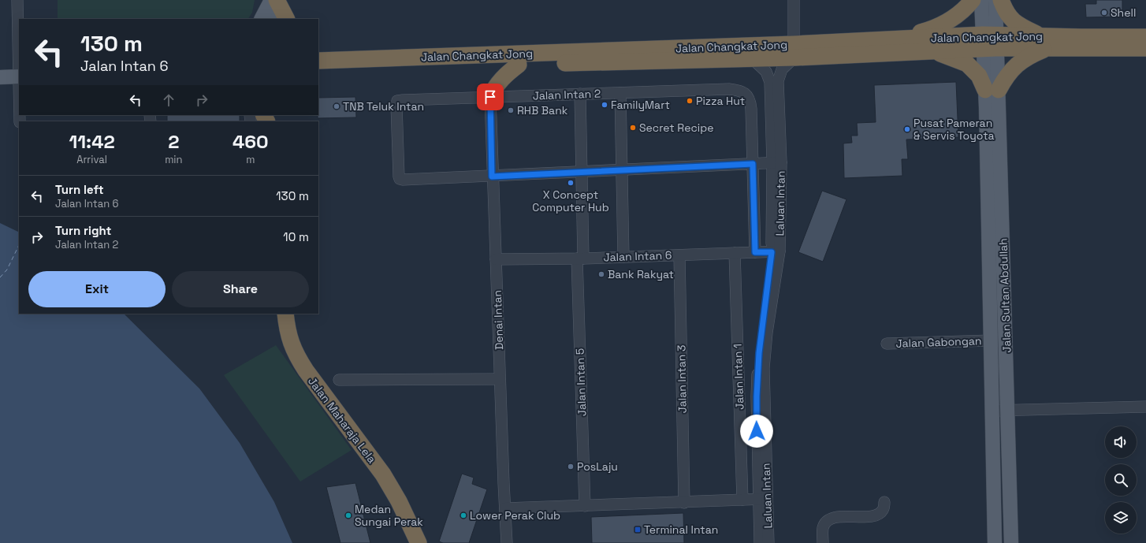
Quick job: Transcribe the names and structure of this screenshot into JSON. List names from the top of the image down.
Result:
{
  "streets": {
    "highway": ["Jalan Changkat Jong", "Jalan Maharaja Lela"],
    "main road": ["Jalan Sultan Abdullah"],
    "street": [
      "Jalan Intan 2",
      "Laluan Intan",
      "Jalan Intan 6",
      "Denai Intan",
      "Jalan Gabongan",
      "Jalan Intan 1",
      "Jalan Intan 3",
      "Jalan Intan 5"
    ]
  },
  "crossings": [
    ["Jalan Changkat Jong", "Laluan Intan"],
    ["Jalan Changkat Jong", "Jalan Sultan Abdullah"],
    ["Jalan Intan 2", "Jalan Intan 6"],
    ["Jalan Intan 2", "Denai Intan"],
    ["Jalan Intan 2", "Jalan Intan 5"],
    ["Laluan Intan", "Jalan Intan 6"],
    ["Jalan Intan 6", "Denai Intan"],
    ["Jalan Intan 6", "Jalan Intan 1"],
    ["Jalan Intan 6", "Jalan Intan 3"],
    ["Jalan Intan 6", "Jalan Intan 5"],
    ["Jalan Sultan Abdullah", "Jalan Gabongan"]
  ],
  "places": {
    "other": [
      "Shell",
      "Pizza Hut",
      "FamilyMart",
      "TNB Teluk Intan",
      "RHB Bank",
      "Secret Recipe",
      "Pusat Pameran & Servis Toyota",
      "X Concept Computer Hub",
      "Bank Rakyat",
      "PosLaju",
      "Medan Sungai Perak",
      "Lower Perak Club"
    ],
    "transit": ["Terminal Intan"]
  },
  "page": {
    "turn": ["130 m", "Jalan Intan 6"],
    "eta": [
      "11:42",
      "Arrival",
      "2",
      "min",
      "460",
      "m"
    ],
    "list": [
      {
        "name": "Turn left",
        "note": "Jalan Intan 6",
        "value": "130 m"
      },
      {
        "name": "Turn right",
        "note": "Jalan Intan 2",
        "value": "10 m"
      }
    ],
    "buttons": ["Exit", "Share"]
  }
}
